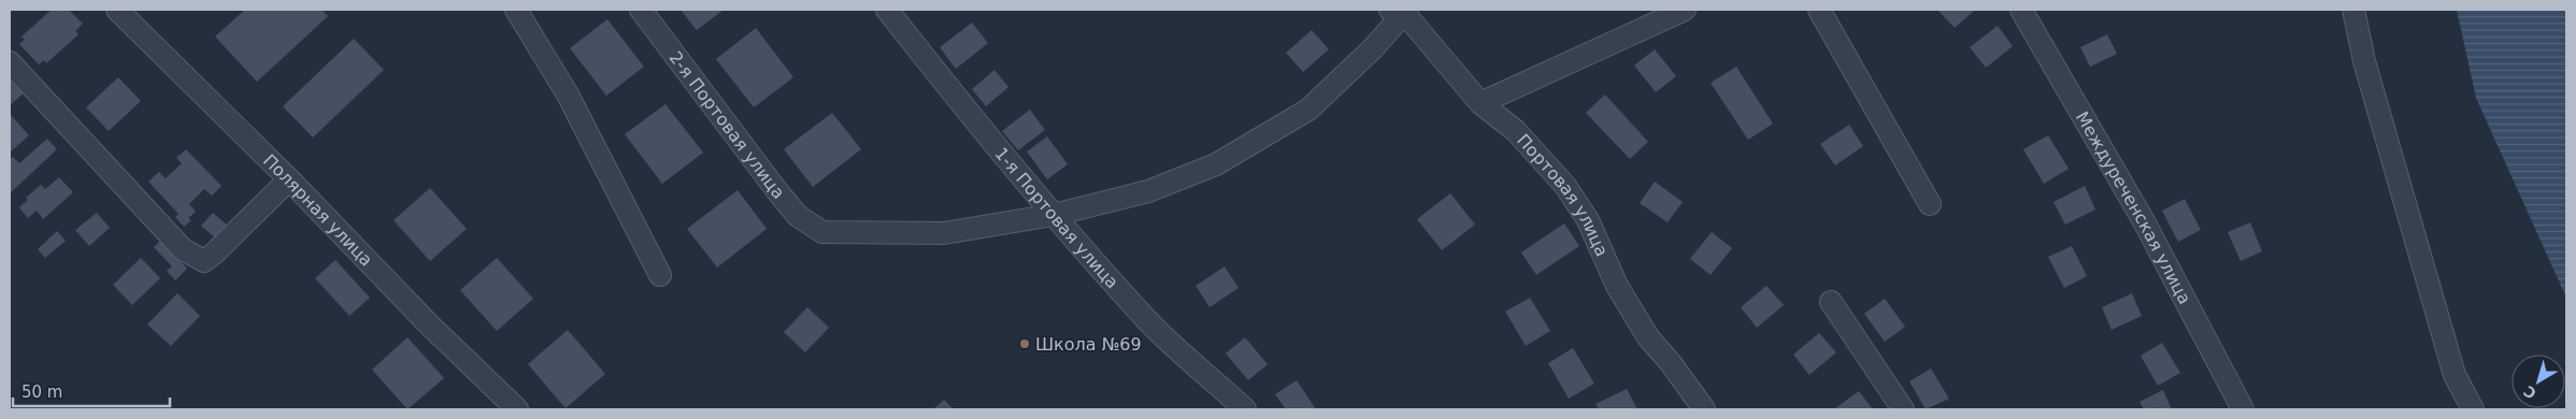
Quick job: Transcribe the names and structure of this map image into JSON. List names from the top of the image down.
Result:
{
  "streets": {
    "street": [
      "2-я Портовая улица",
      "Портовая улица",
      "Междуреченская улица",
      "Полярная улица",
      "1-я Портовая улица"
    ]
  },
  "crossings": [
    ["2-я Портовая улица", "1-я Портовая улица"]
  ],
  "places": ["Школа №69"],
  "scale_bar": "50 m",
  "north": "bottom left"
}
